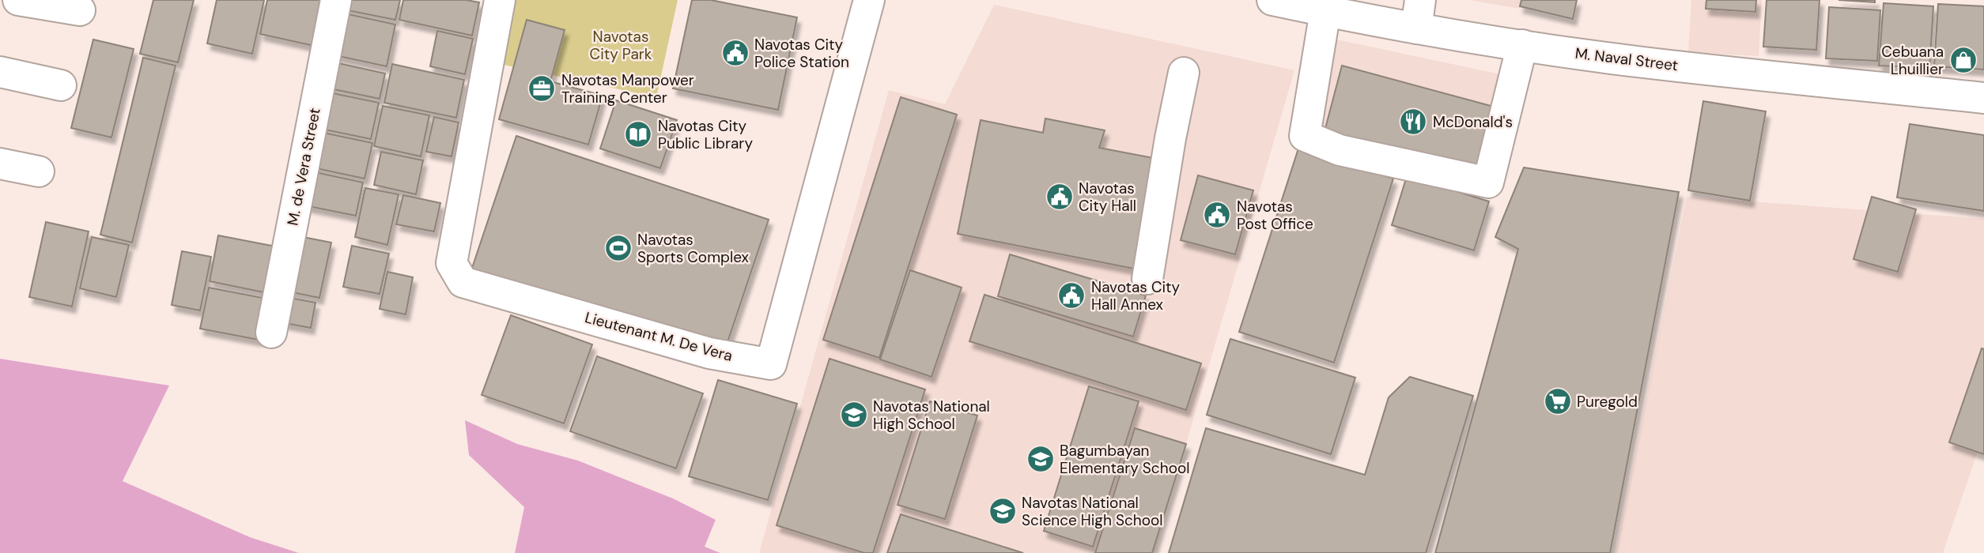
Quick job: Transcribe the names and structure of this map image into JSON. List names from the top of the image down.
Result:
{
  "streets": {
    "main road": ["M. Naval Street", "M. de Vera Street", "Lieutenant M. De Vera"]
  },
  "parks": ["Navotas City Park"],
  "places": {
    "public building": [
      "Navotas City Police Station",
      "Navotas City Hall",
      "Navotas Post Office",
      "Navotas City Hall Annex"
    ],
    "shop": ["Cebuana Lhuillier"],
    "office": ["Navotas Manpower Training Center"],
    "restaurant": ["McDonald's"],
    "library": ["Navotas City Public Library"],
    "sports": ["Navotas Sports Complex"],
    "supermarket": ["Puregold"],
    "school or university": ["Navotas National High School", "Bagumbayan Elementary School", "Navotas National Science High School"]
  }
}
